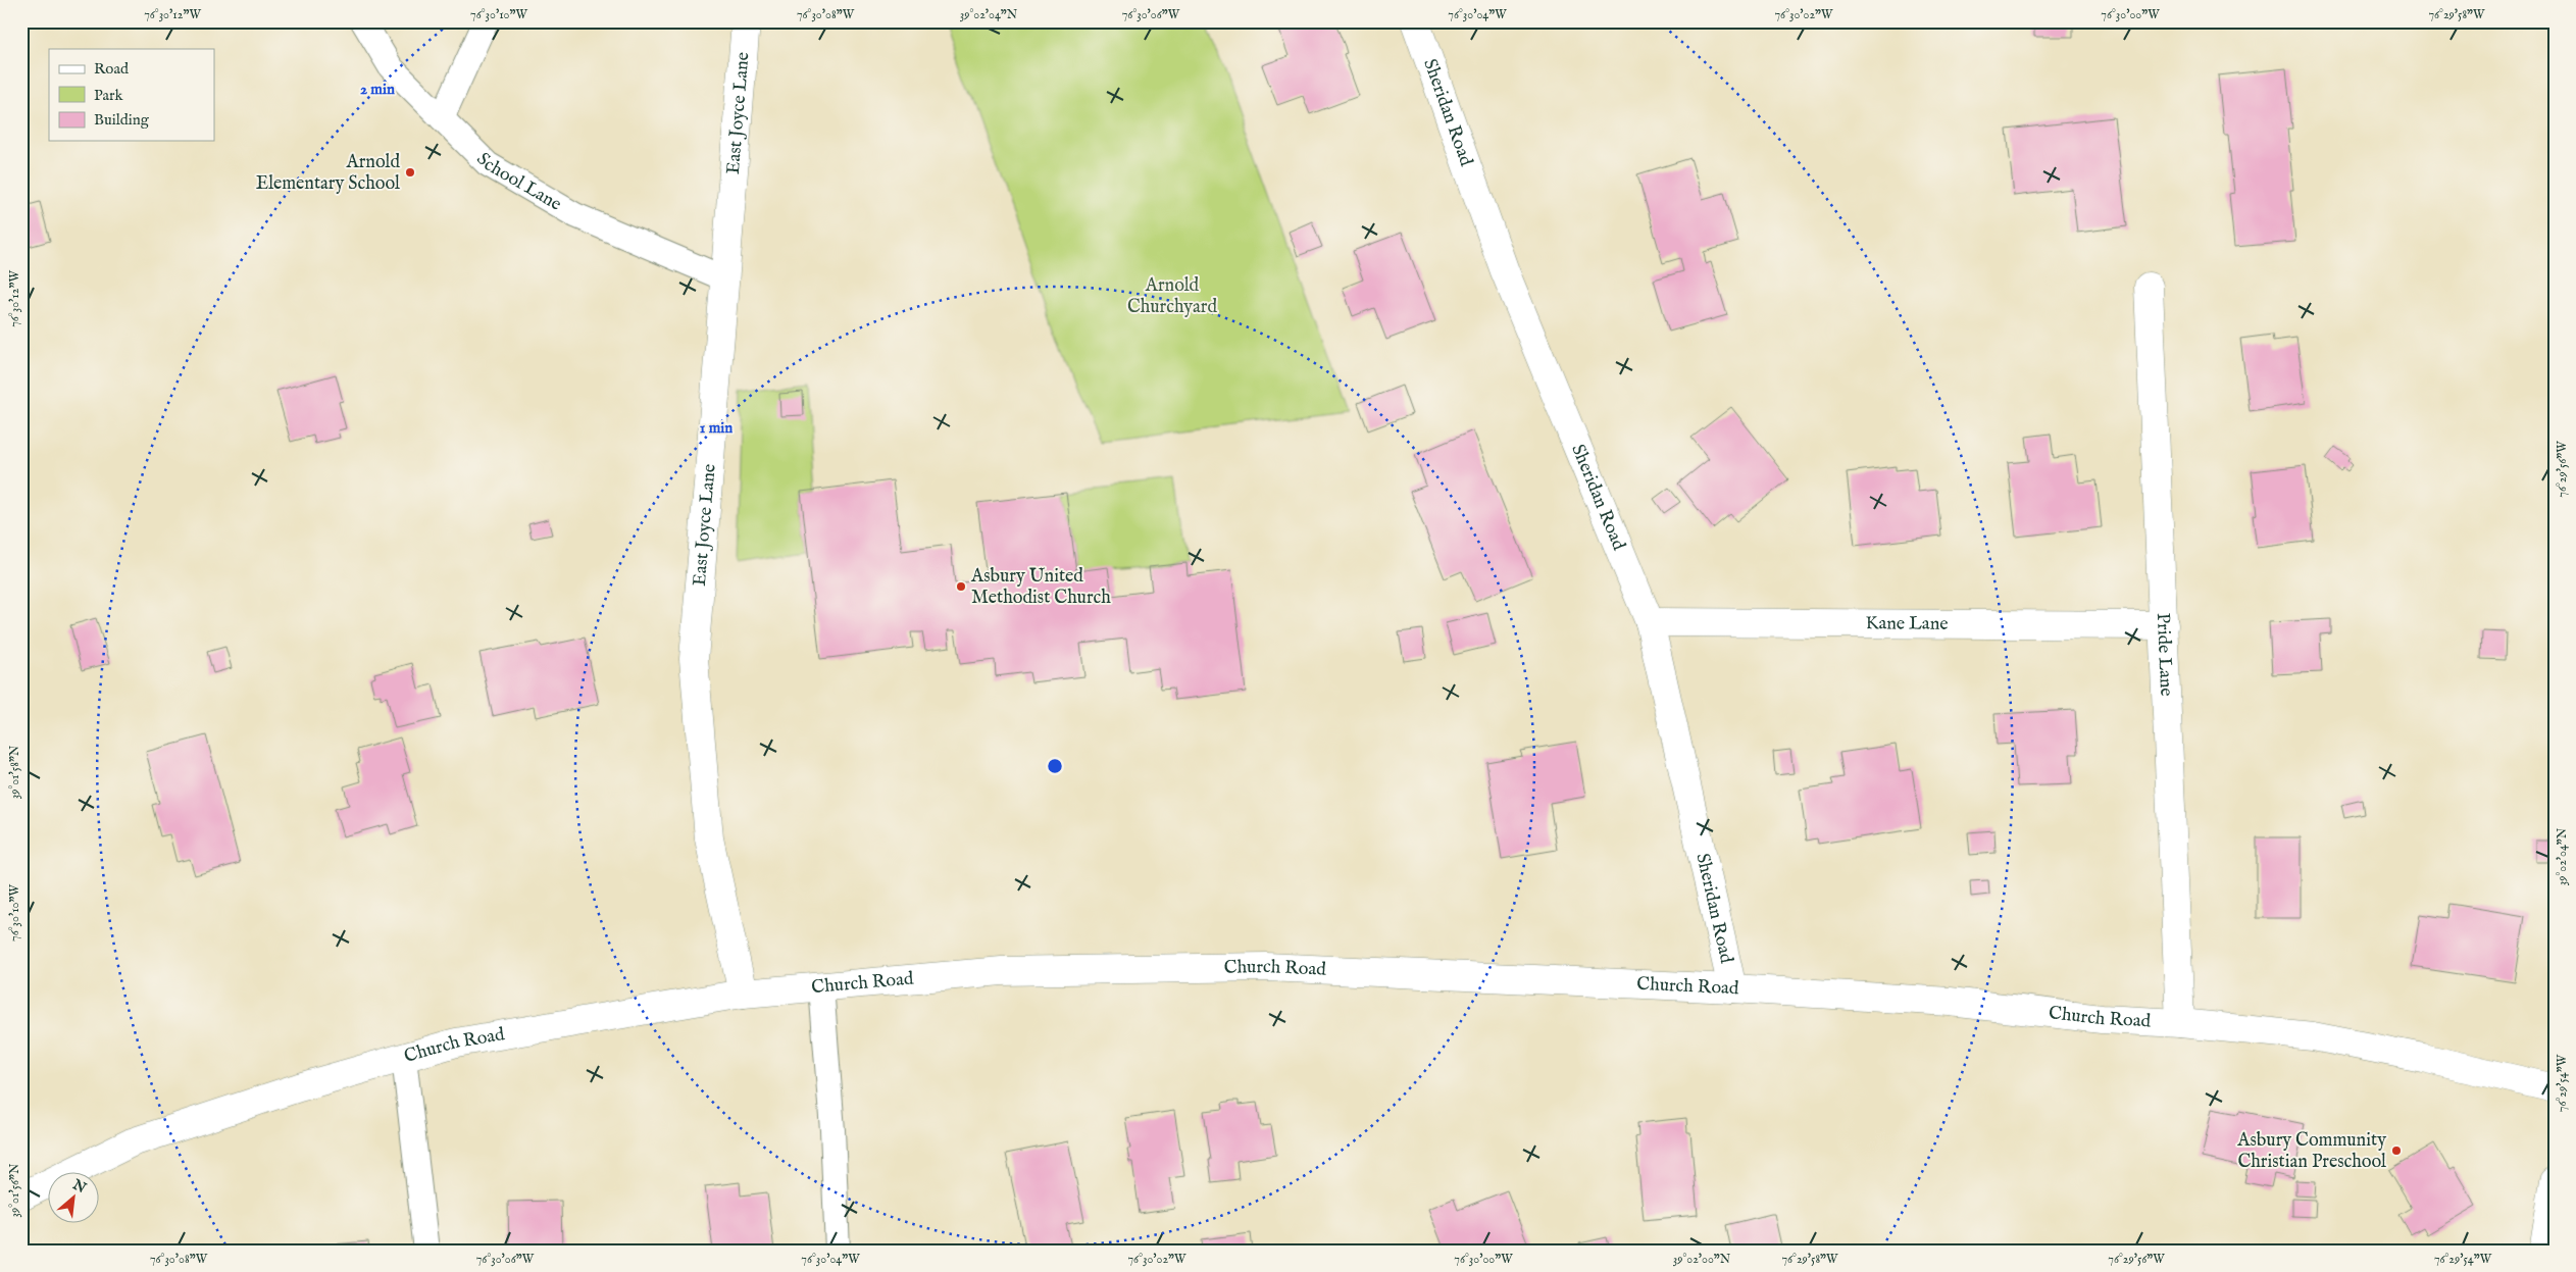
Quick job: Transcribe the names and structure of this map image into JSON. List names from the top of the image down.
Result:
{
  "streets": {
    "street": [
      "East Joyce Lane",
      "Sheridan Road",
      "Kane Lane",
      "Pride Lane",
      "Church Road"
    ],
    "lane": ["School Lane"]
  },
  "crossings": [
    ["East Joyce Lane", "School Lane"],
    ["East Joyce Lane", "Church Road"],
    ["Sheridan Road", "Kane Lane"],
    ["Sheridan Road", "Church Road"],
    ["Kane Lane", "Pride Lane"],
    ["Pride Lane", "Church Road"]
  ],
  "parks": ["Arnold Churchyard"],
  "places": ["Arnold Elementary School", "Asbury United Methodist Church", "Asbury Community Christian Preschool"],
  "legend": ["Road", "Park", "Building"],
  "north": "top right",
  "coordinates": [
    "76°30'12\"W",
    "76°30'10\"W",
    "76°30'08\"W",
    "39°02'04\"N",
    "76°30'06\"W",
    "76°30'04\"W",
    "76°30'02\"W",
    "76°30'00\"W",
    "76°29'58\"W",
    "76°29'56\"W",
    "39°01'58\"N",
    "76°29'54\"W",
    "39°01'56\"N",
    "39°02'00\"N"
  ],
  "rings": ["2 min", "1 min"]
}
